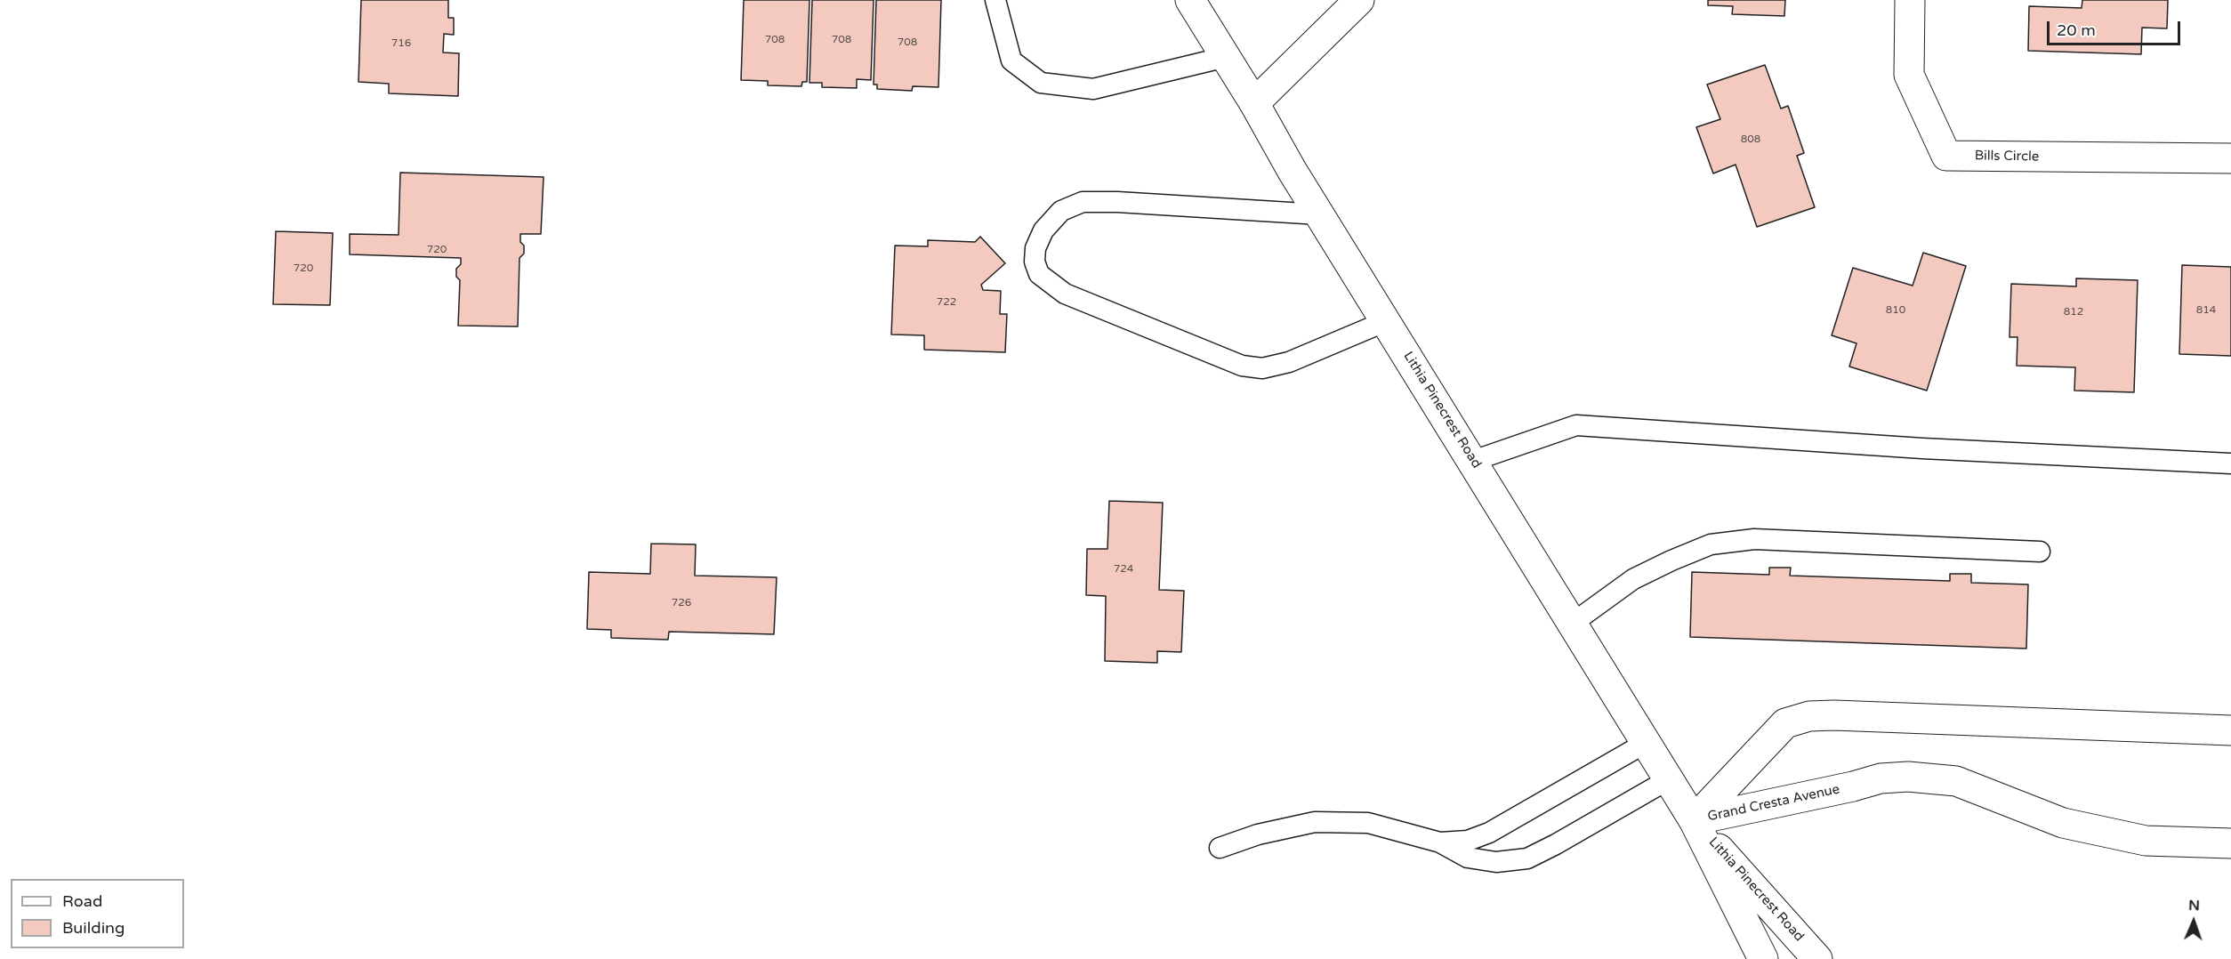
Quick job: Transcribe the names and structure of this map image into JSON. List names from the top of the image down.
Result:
{
  "streets": {
    "street": ["Bills Circle", "Lithia Pinecrest Road", "Grand Cresta Avenue"]
  },
  "crossings": [
    ["Lithia Pinecrest Road", "Grand Cresta Avenue"]
  ],
  "house_numbers": [
    "708",
    "708",
    "708",
    "716",
    "808",
    "720",
    "720",
    "722",
    "810",
    "814",
    "812",
    "724",
    "726"
  ],
  "legend": ["Road", "Building"],
  "scale_bar": "20 m",
  "north": "top"
}
